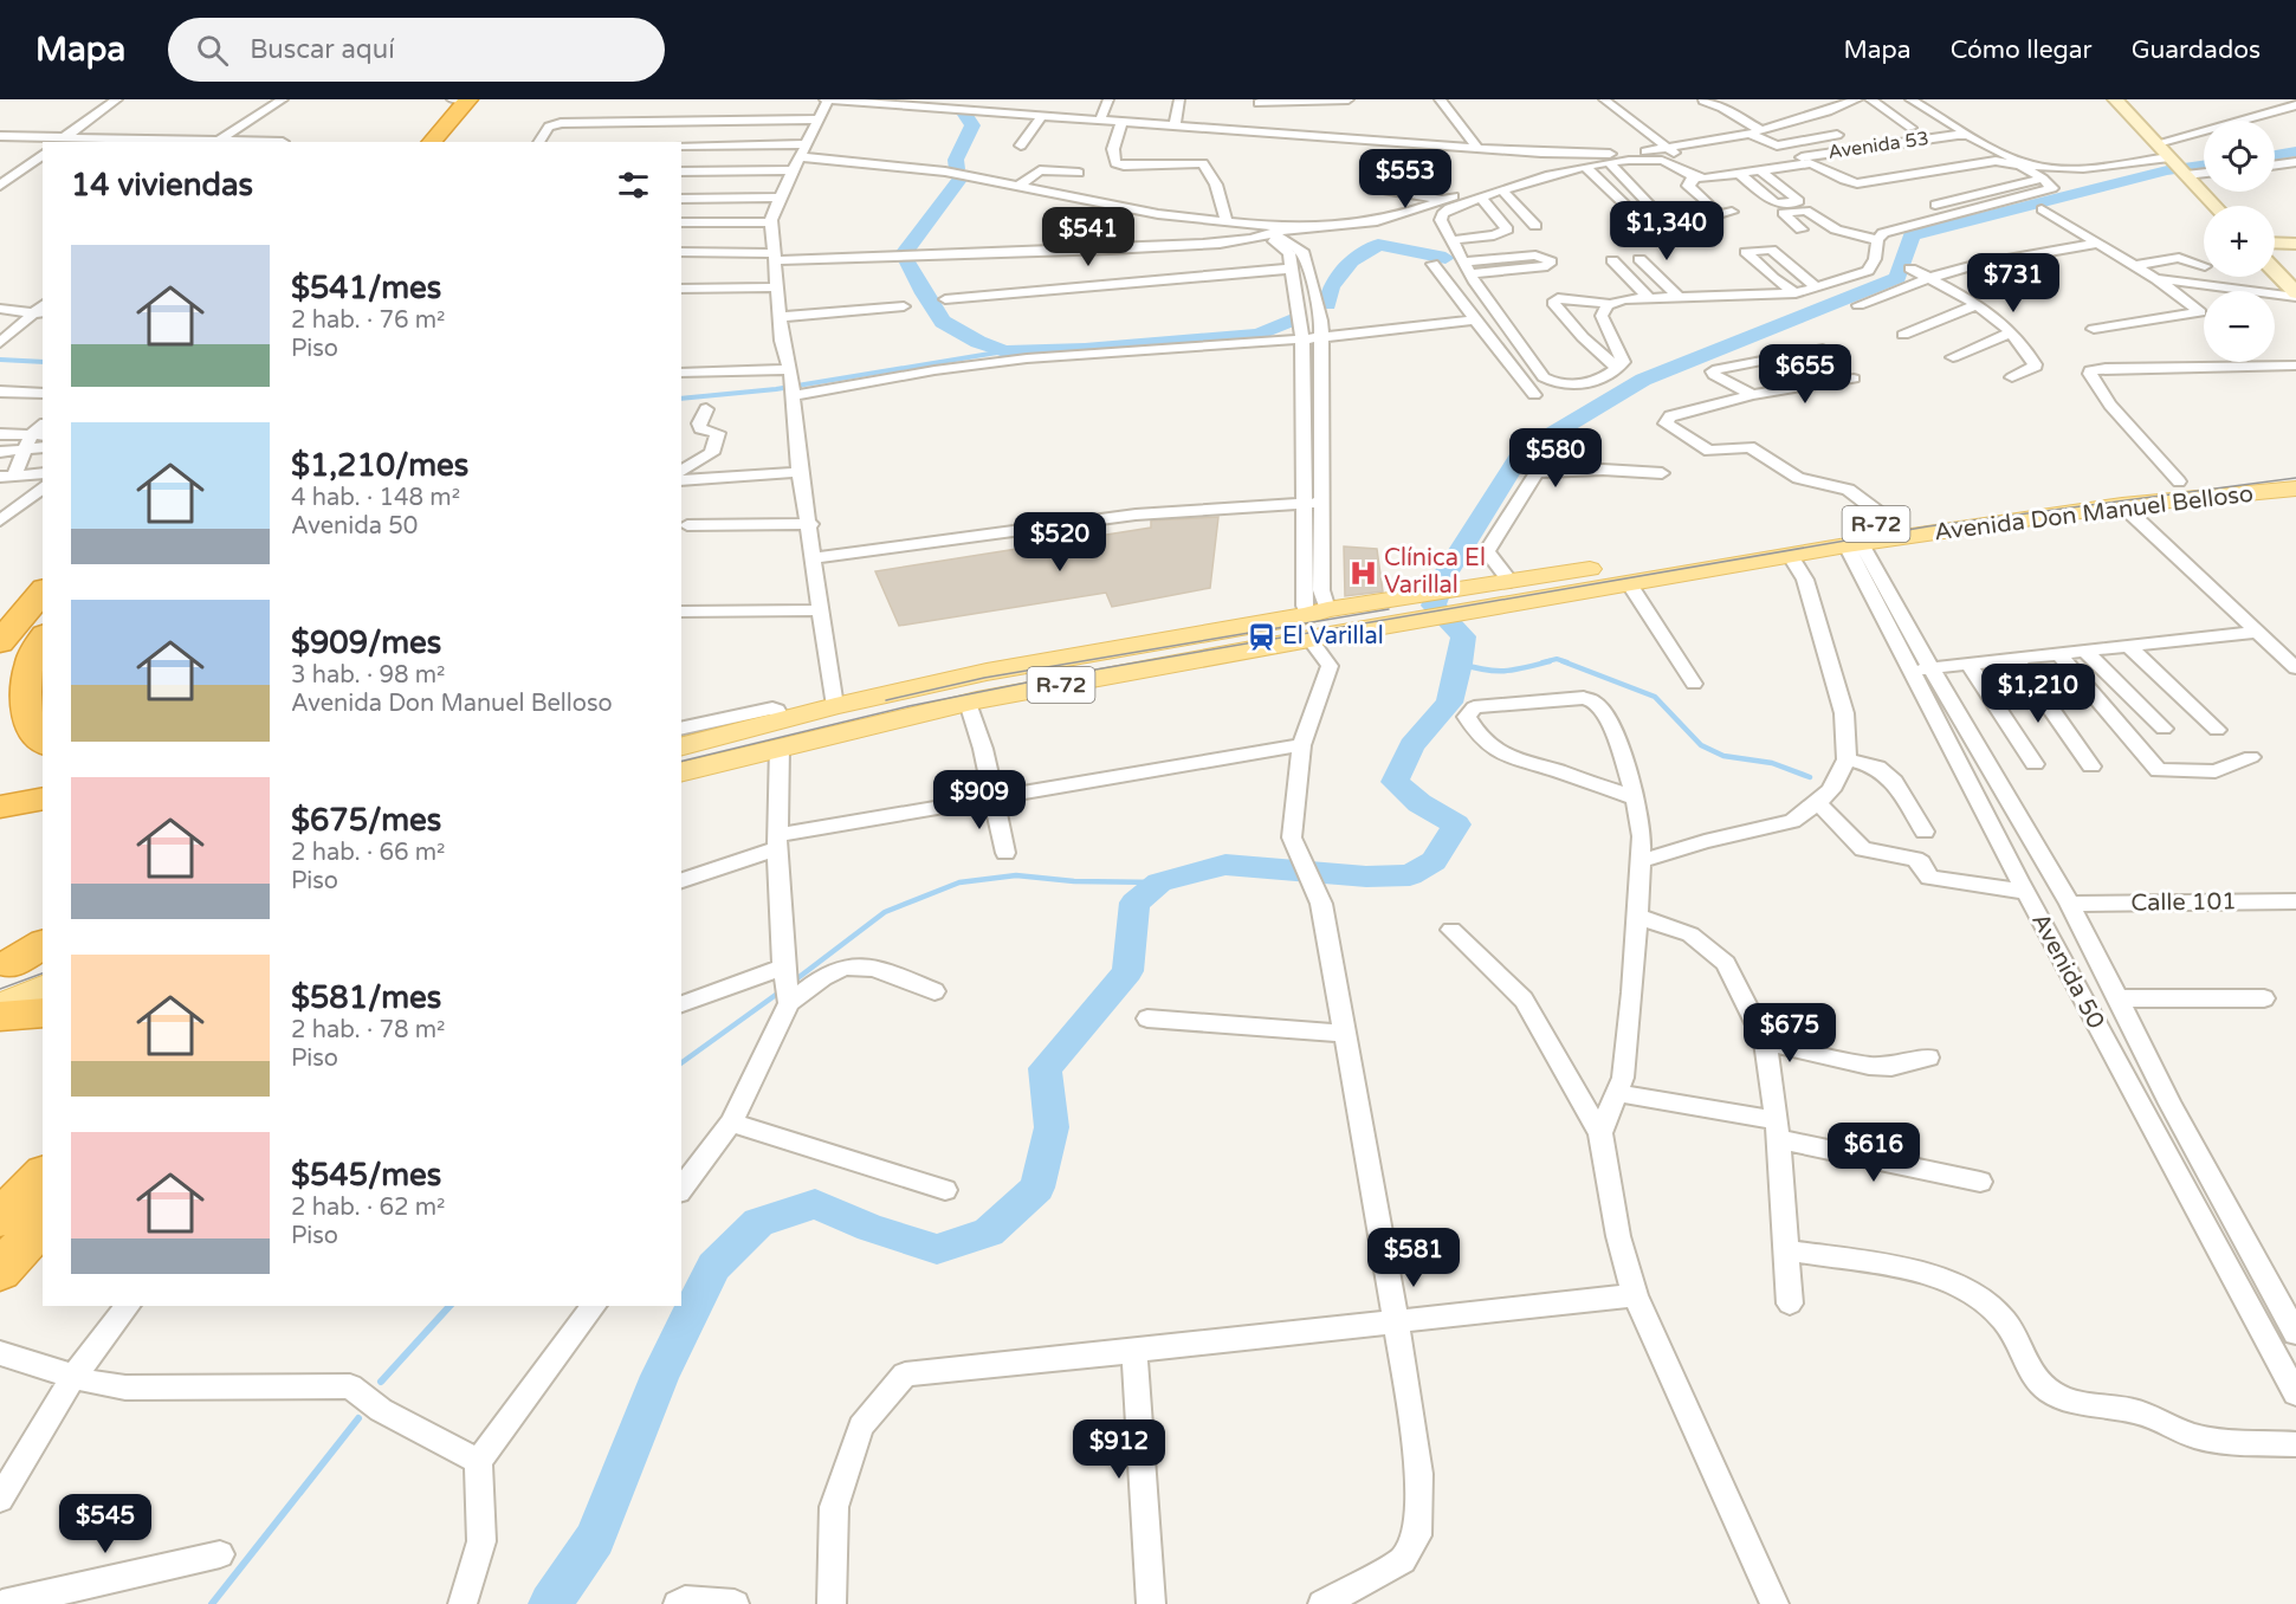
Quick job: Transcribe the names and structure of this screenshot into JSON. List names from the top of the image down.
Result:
{
  "streets": {
    "main road": ["Avenida Don Manuel Belloso", "R-72"],
    "street": ["Avenida 53", "Calle 101", "Avenida 50"]
  },
  "crossings": [
    ["Avenida Don Manuel Belloso", "Avenida 50"],
    ["Calle 101", "Avenida 50"]
  ],
  "places": {
    "hospital": ["Clínica El Varillal"],
    "station": ["El Varillal"]
  },
  "page": {
    "header": "Mapa",
    "search": "Buscar aquí",
    "nav": ["Mapa", "Cómo llegar", "Guardados"],
    "map_buttons": ["+", "−"],
    "heading": "14 viviendas",
    "price": [
      "$553",
      "$1,340",
      "$541",
      "$731",
      "$655",
      "$580",
      "$520",
      "$1,210",
      "$909",
      "$675",
      "$616",
      "$581",
      "$912",
      "$545"
    ],
    "list": [
      {
        "name": "$541/mes",
        "note": "2 hab. · 76 m² · Piso"
      },
      {
        "name": "$1,210/mes",
        "note": "4 hab. · 148 m² · Avenida 50"
      },
      {
        "name": "$909/mes",
        "note": "3 hab. · 98 m² · Avenida Don Manuel Belloso"
      },
      {
        "name": "$675/mes",
        "note": "2 hab. · 66 m² · Piso"
      },
      {
        "name": "$581/mes",
        "note": "2 hab. · 78 m² · Piso"
      },
      {
        "name": "$545/mes",
        "note": "2 hab. · 62 m² · Piso"
      }
    ]
  }
}
